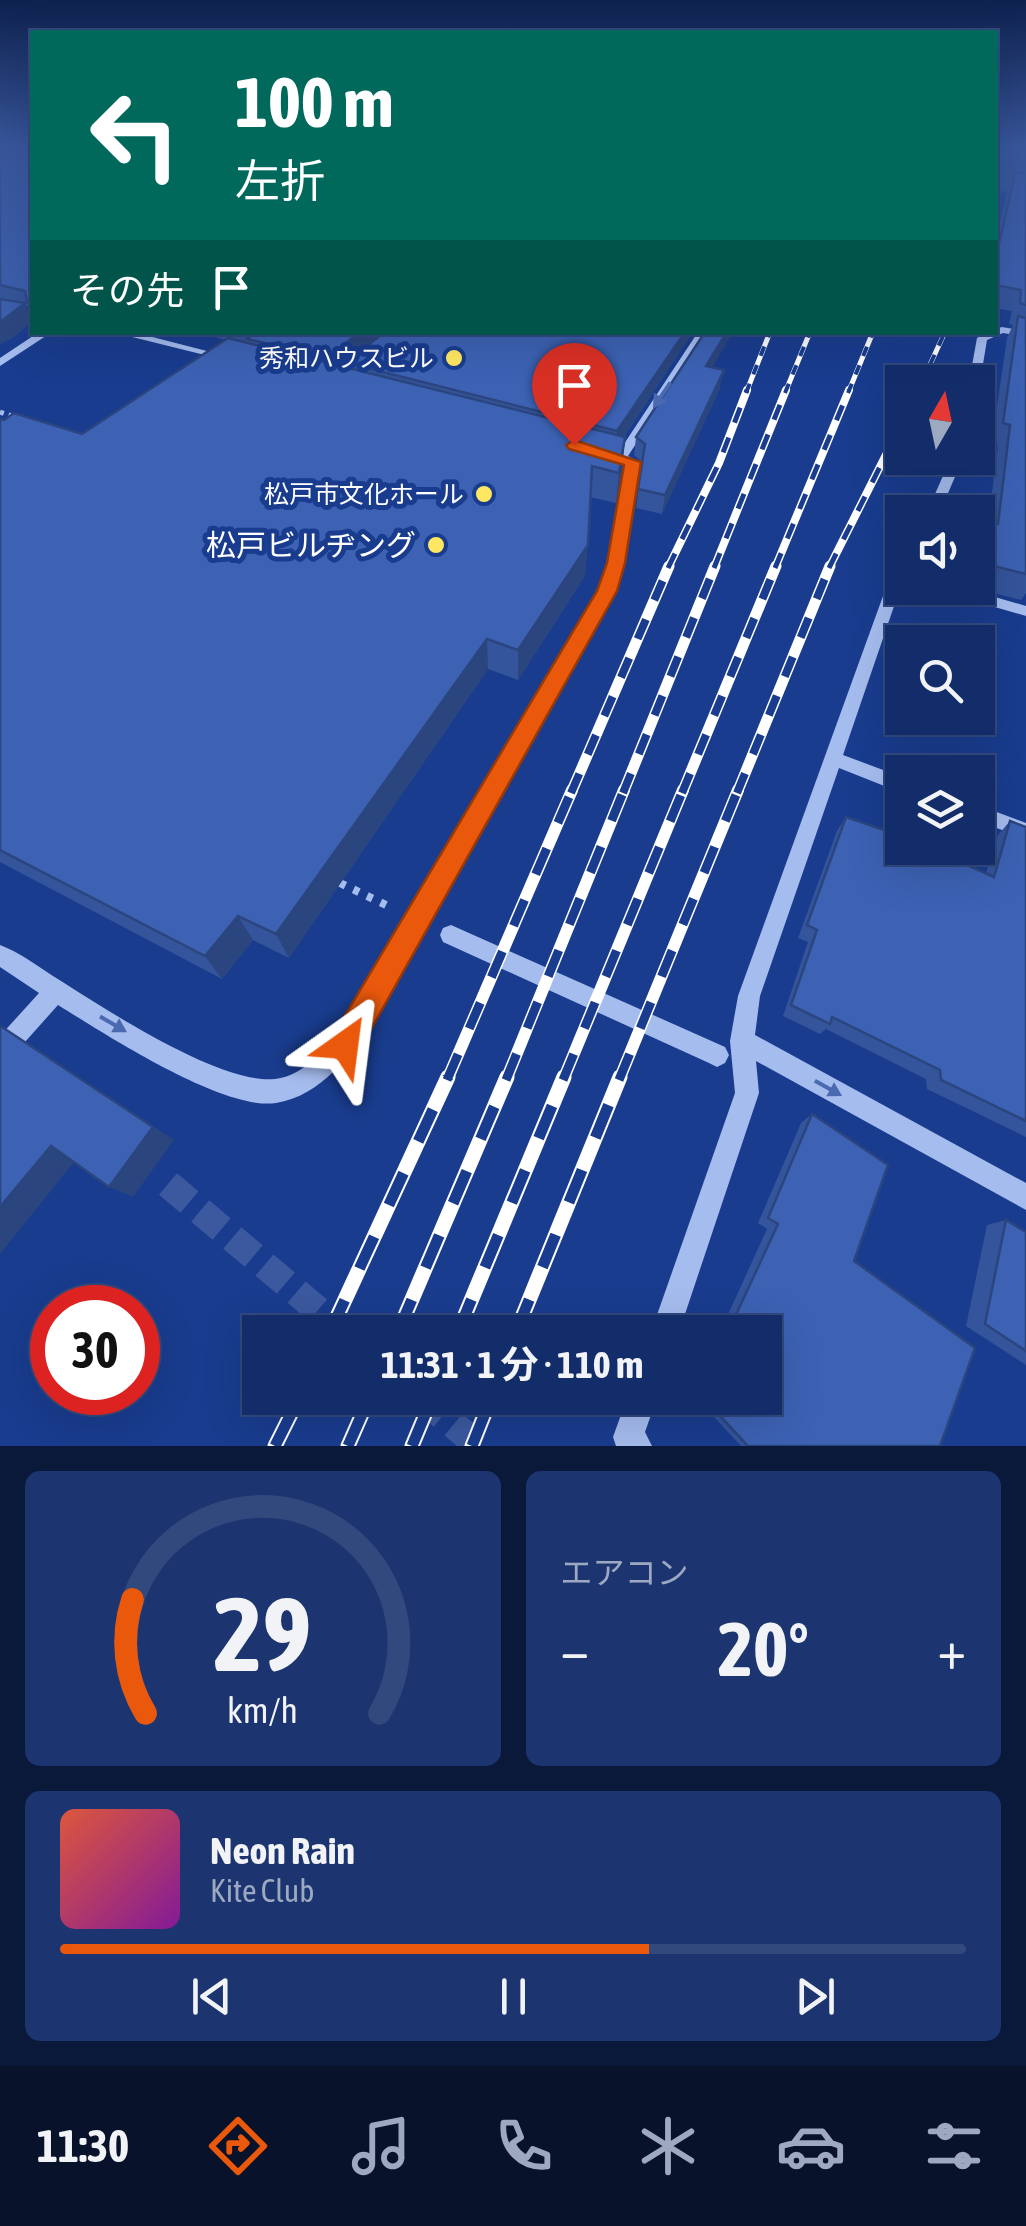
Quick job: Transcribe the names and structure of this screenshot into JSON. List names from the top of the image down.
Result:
{
  "places": ["秀和ハウスビル", "松戸市文化ホール", "松戸ビルヂング"],
  "north": "top",
  "page": {
    "turn": ["100 m", "左折"],
    "then": "その先",
    "limit": "30",
    "trip": "11:31 · 1 分 · 110 m",
    "tile": "エアコン",
    "heat": ["−", "20°", "+"],
    "song": ["Neon Rain", "Kite Club"],
    "tabs": "11:30",
    "gauge": ["29", "km/h"]
  }
}
